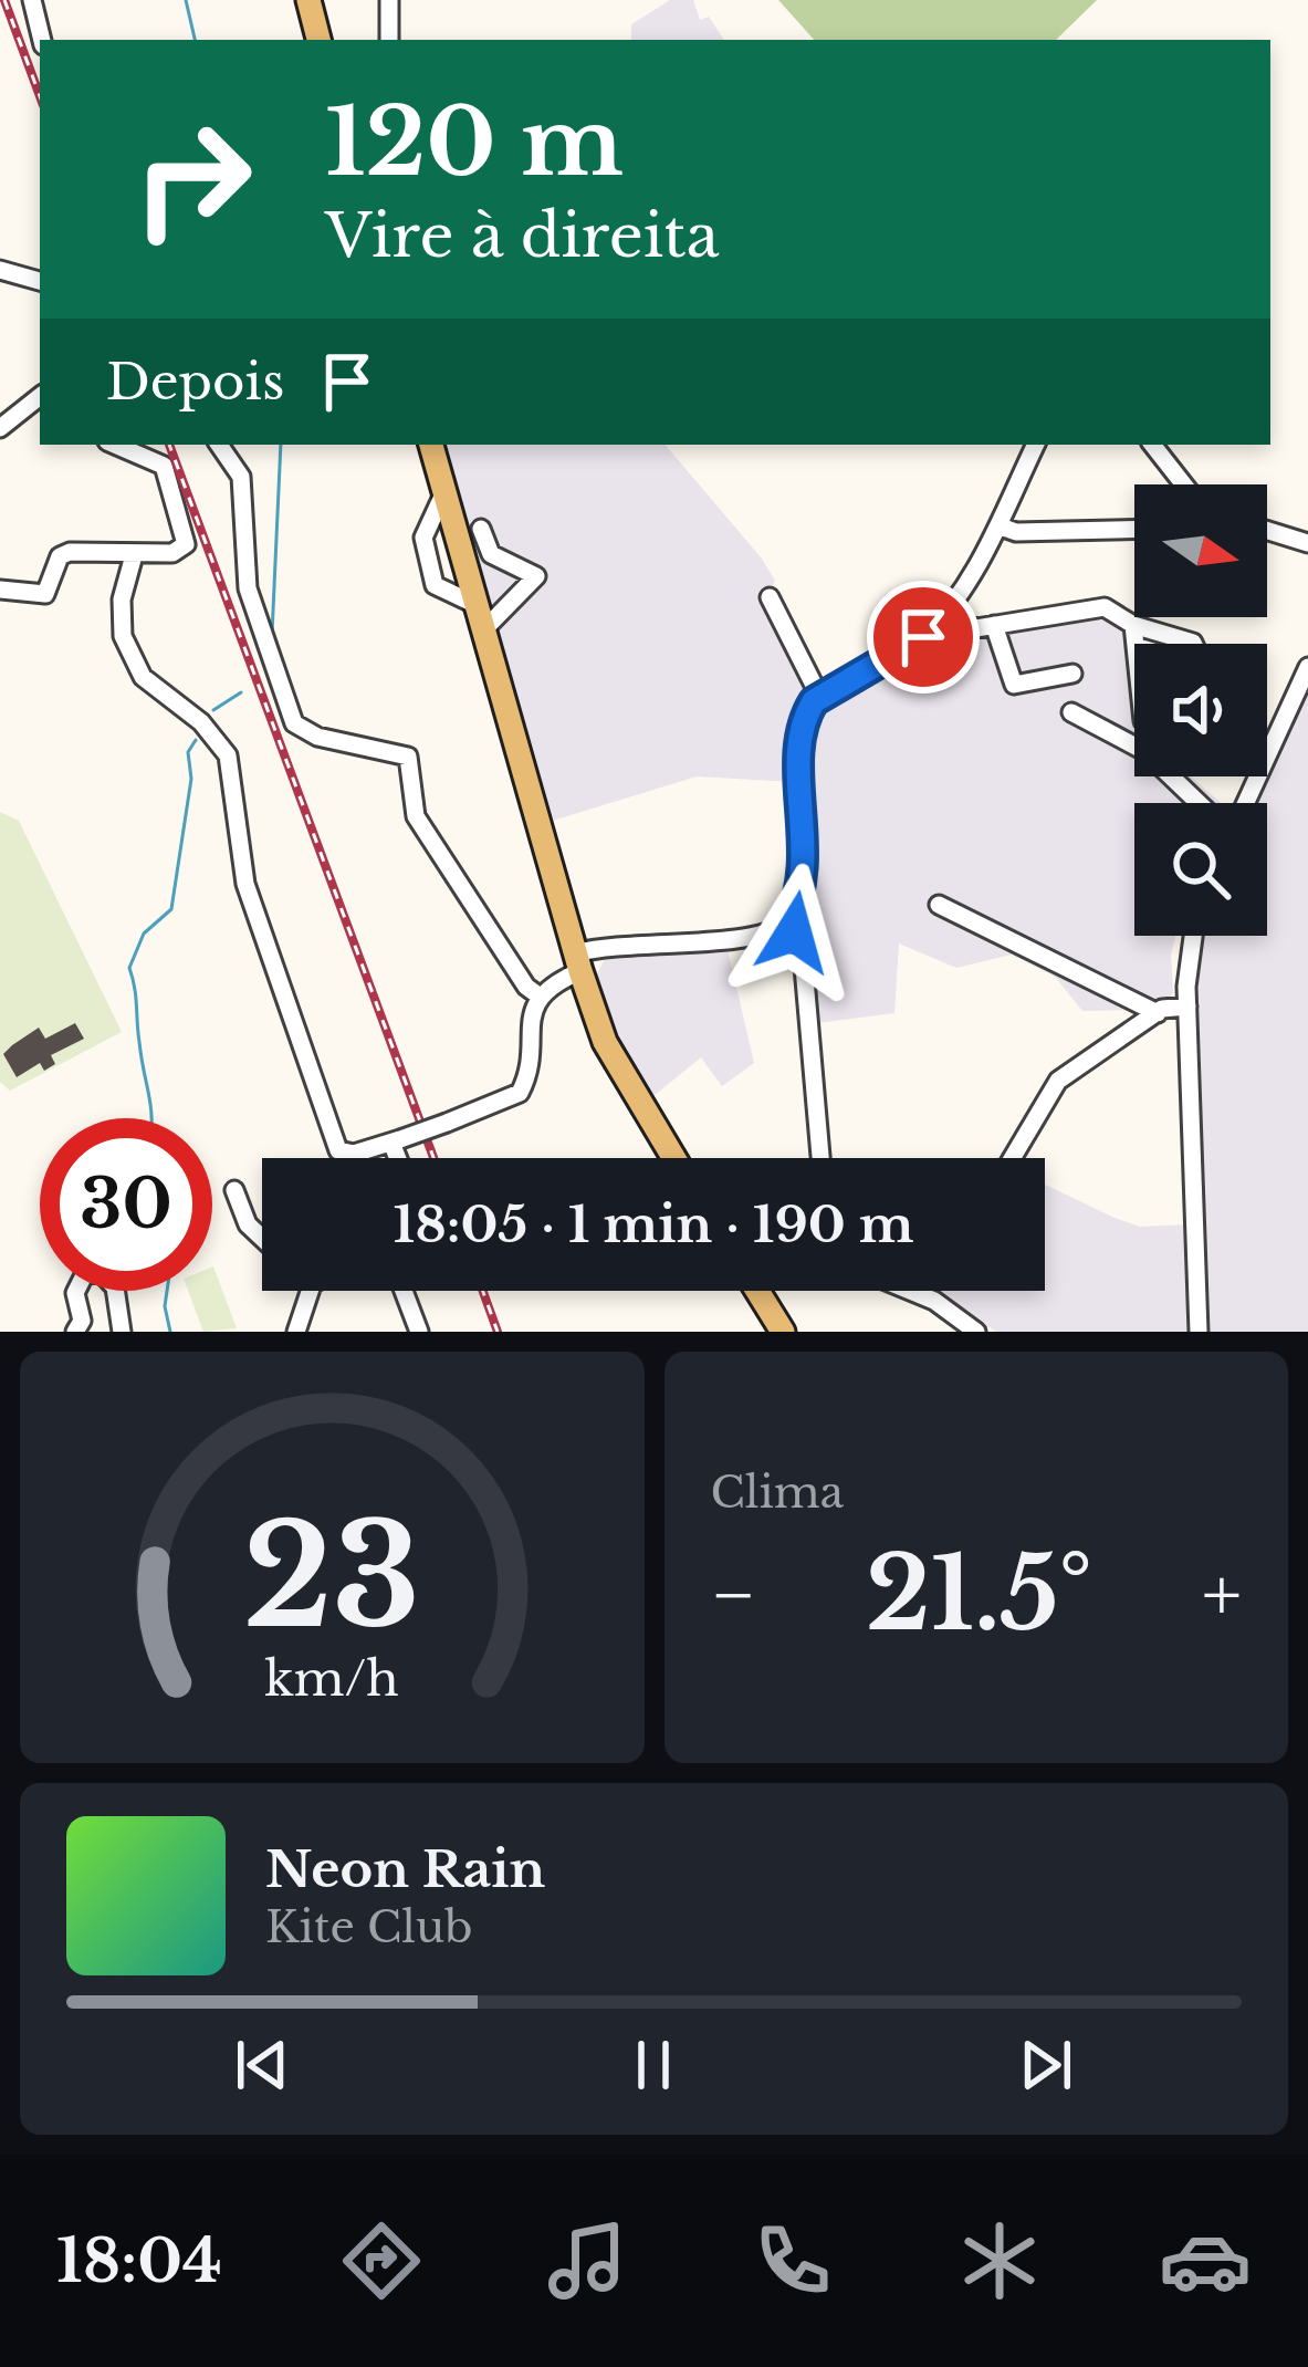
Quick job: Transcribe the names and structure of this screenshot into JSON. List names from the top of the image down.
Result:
{
  "north": "right",
  "page": {
    "turn": ["120 m", "Vire à direita"],
    "then": "Depois",
    "limit": "30",
    "trip": "18:05 · 1 min · 190 m",
    "tile": "Clima",
    "heat": ["−", "21.5°", "+"],
    "song": ["Neon Rain", "Kite Club"],
    "tabs": "18:04",
    "gauge": ["23", "km/h"]
  }
}
